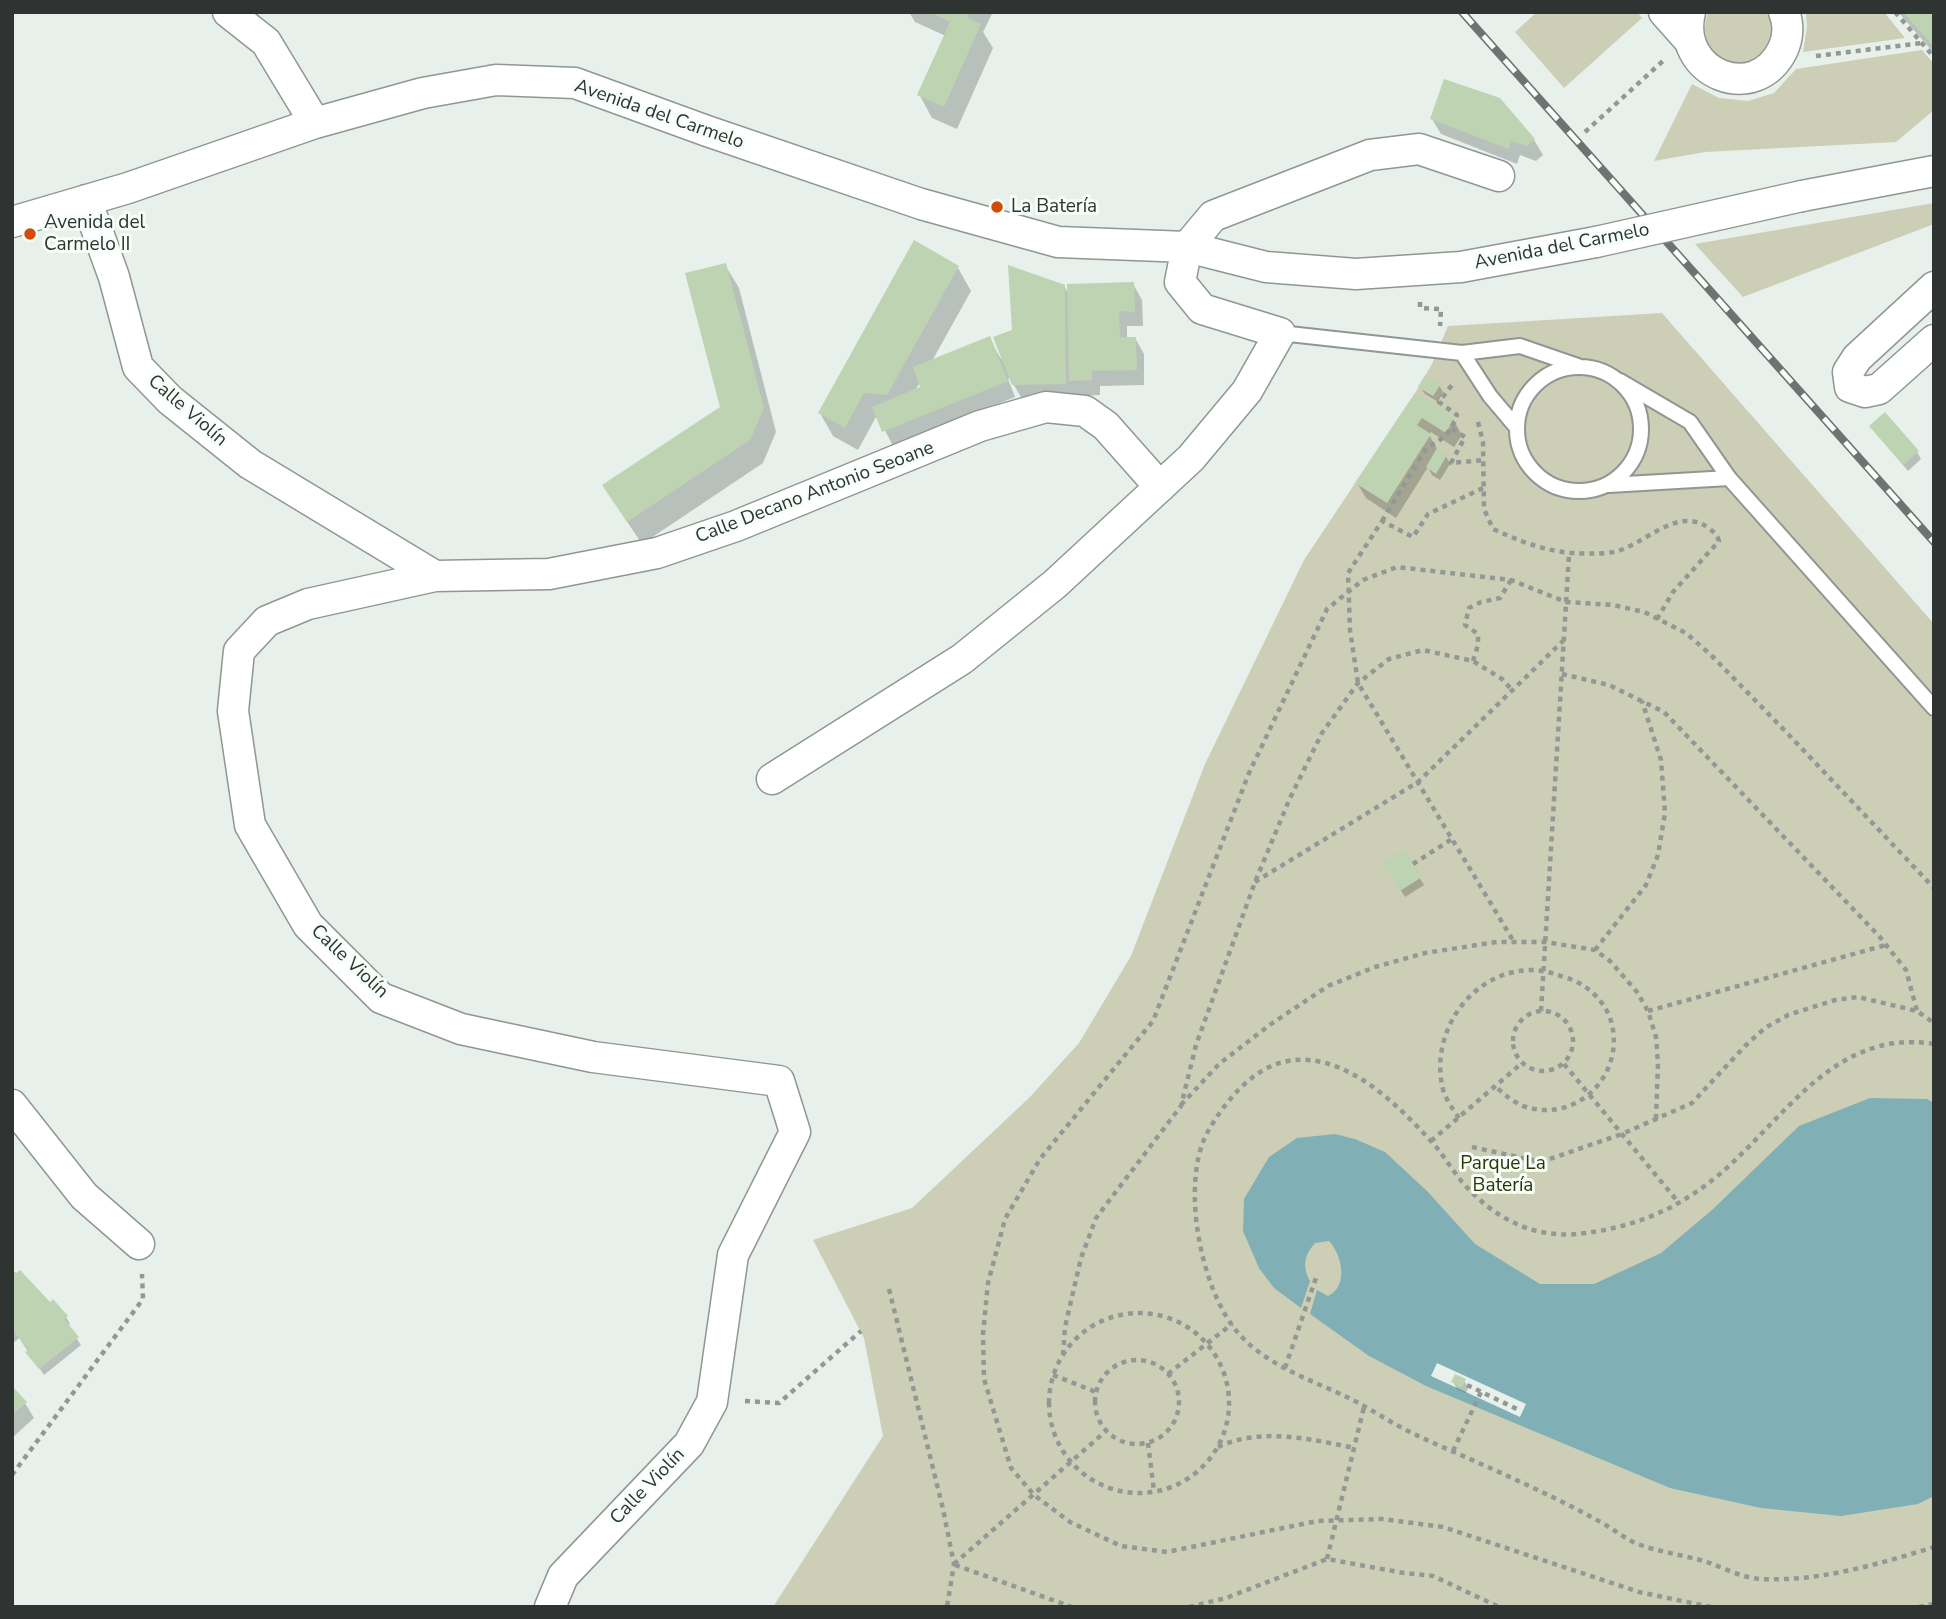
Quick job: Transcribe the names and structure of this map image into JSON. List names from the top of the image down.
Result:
{
  "streets": {
    "street": ["Avenida del Carmelo", "Calle Violín", "Calle Decano Antonio Seoane"]
  },
  "crossings": [
    ["Avenida del Carmelo", "Calle Violín"],
    ["Calle Violín", "Calle Decano Antonio Seoane"]
  ],
  "parks": ["Parque La Batería"],
  "places": ["La Batería", "Avenida del Carmelo II"]
}
